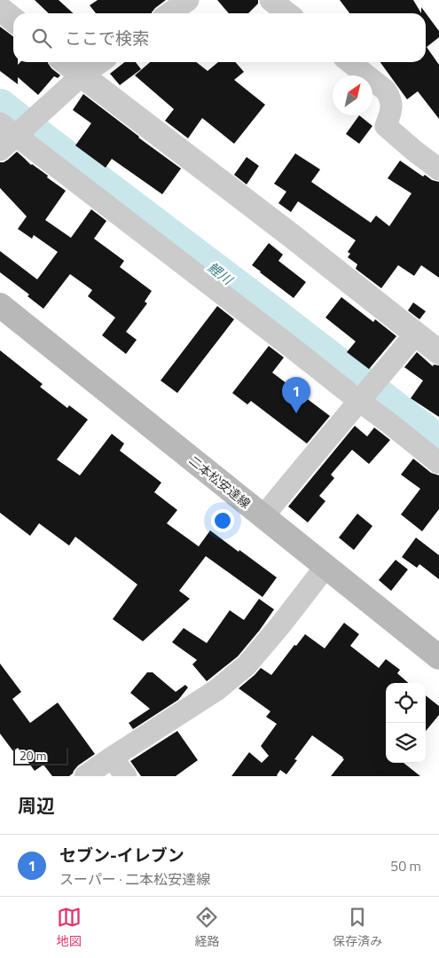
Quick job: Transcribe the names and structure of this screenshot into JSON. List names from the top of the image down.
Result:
{
  "streets": {
    "main road": ["二本松安達線"]
  },
  "water": ["鯉川"],
  "scale_bar": "20 m",
  "north": "top right",
  "page": {
    "search": "ここで検索",
    "pins": "1",
    "scale": "20 m",
    "heading": "周辺",
    "list": [
      {
        "mark": "1",
        "name": "セブン-イレブン",
        "note": "スーパー · 二本松安達線",
        "value": "50 m"
      }
    ],
    "nav": ["地図", "経路", "保存済み"]
  }
}
